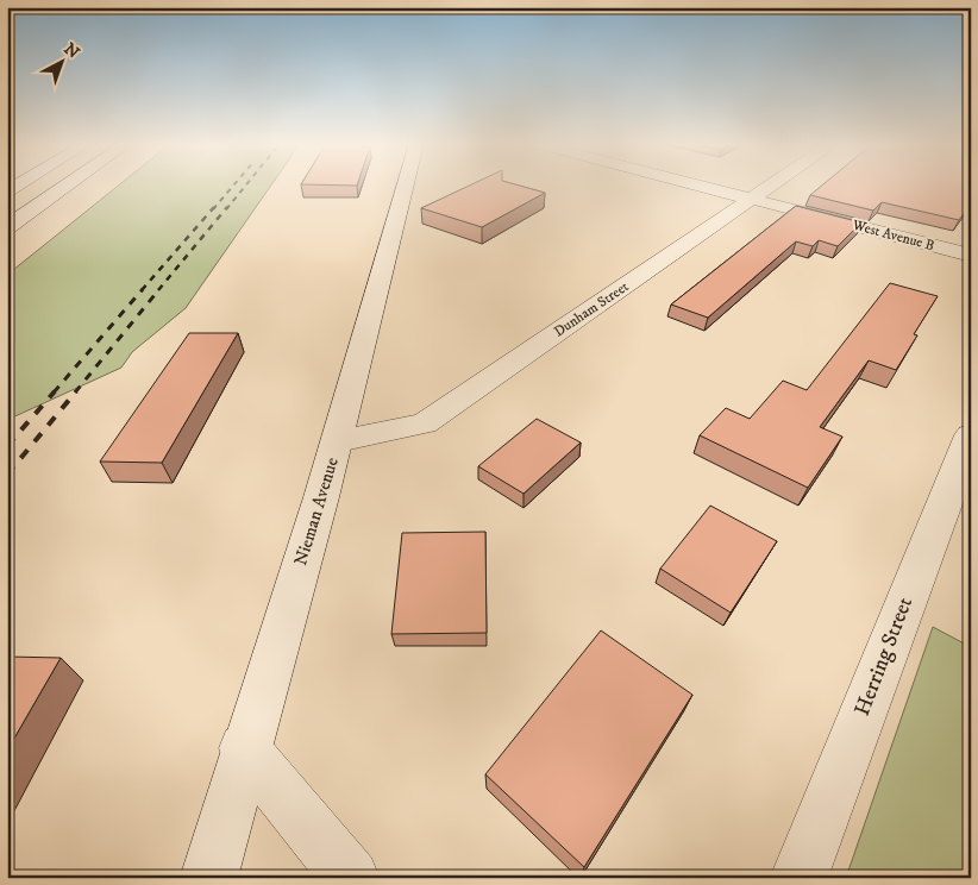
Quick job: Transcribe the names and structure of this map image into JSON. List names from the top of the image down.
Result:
{
  "streets": {
    "street": [
      "West Avenue B",
      "Dunham Street",
      "Nieman Avenue",
      "Herring Street"
    ]
  },
  "crossings": [
    ["West Avenue B", "Dunham Street"],
    ["Dunham Street", "Nieman Avenue"]
  ],
  "north": "top right"
}
